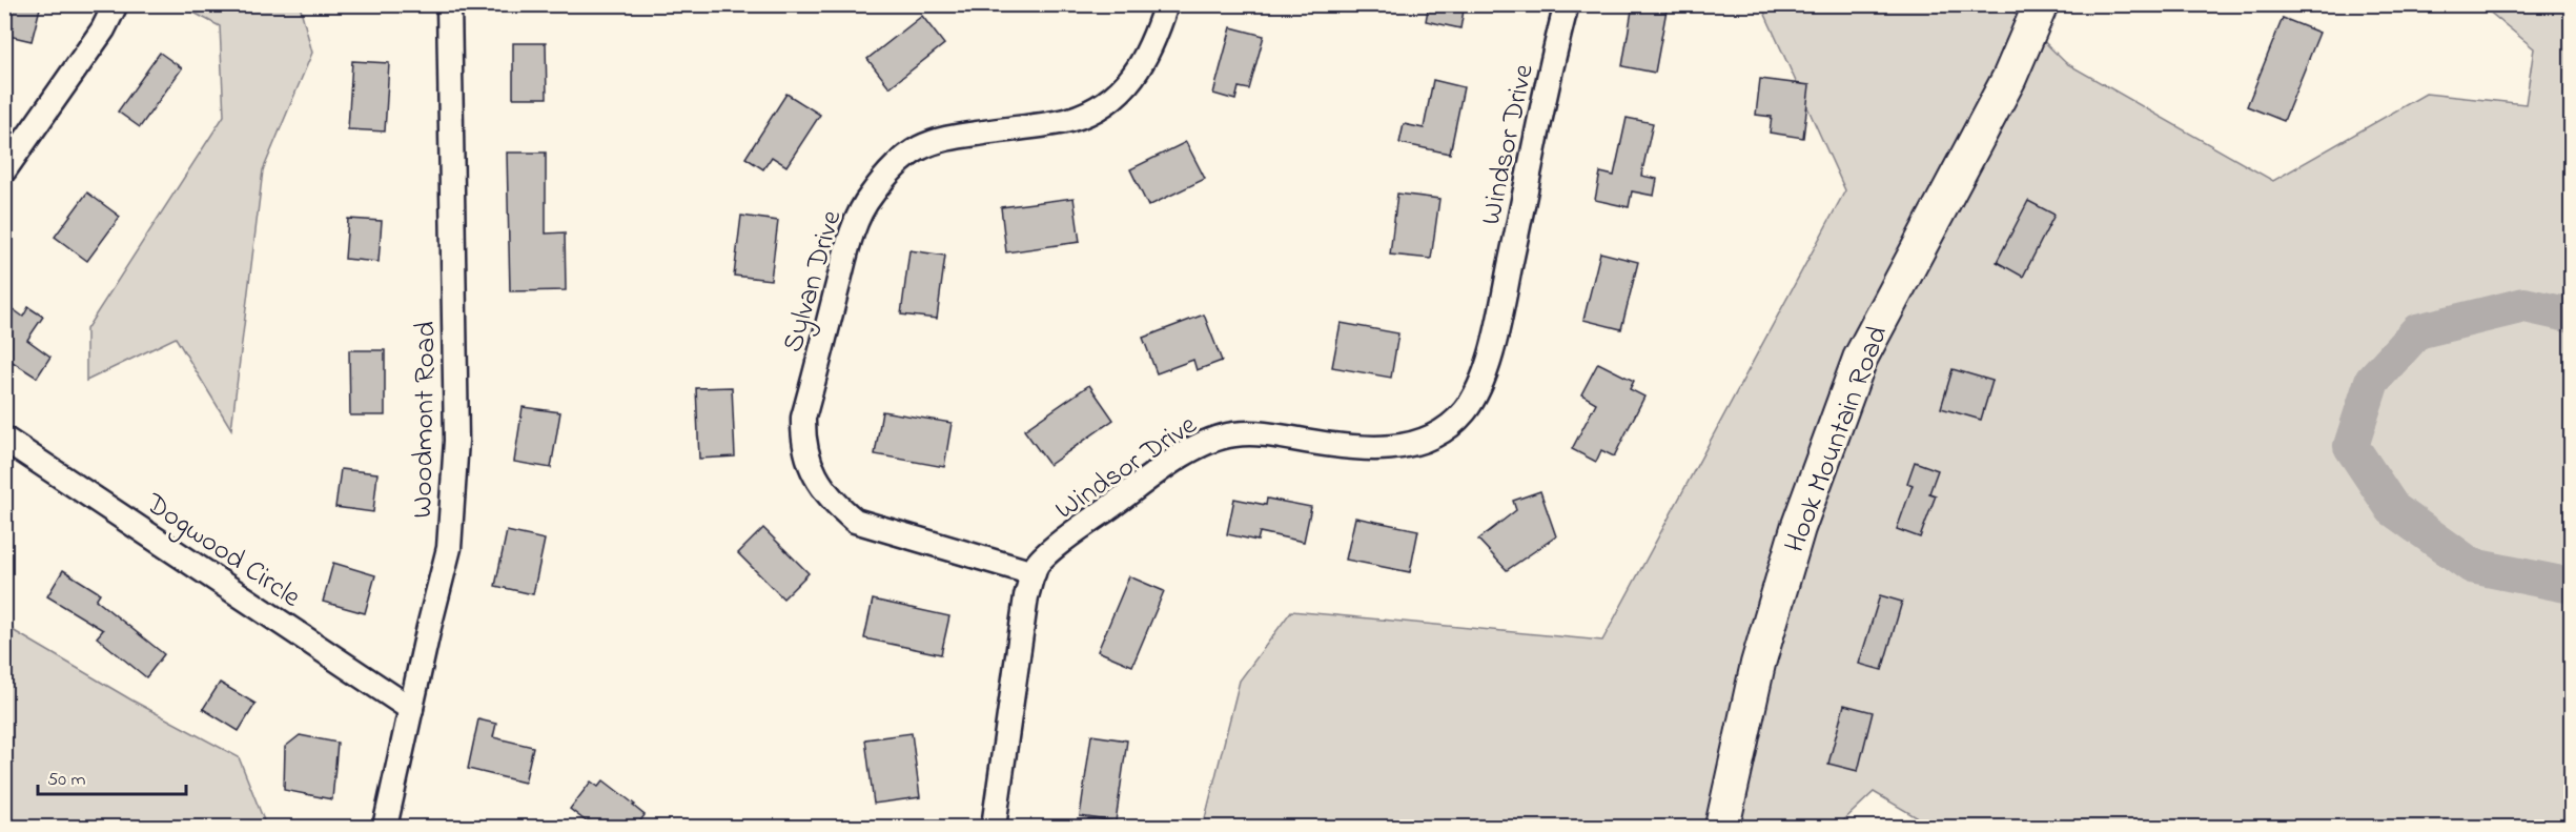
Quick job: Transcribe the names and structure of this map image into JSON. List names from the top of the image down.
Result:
{
  "streets": {
    "street": [
      "Windsor Drive",
      "Sylvan Drive",
      "Woodmont Road",
      "Hook Mountain Road",
      "Dogwood Circle"
    ]
  },
  "crossings": [
    ["Windsor Drive", "Sylvan Drive"],
    ["Woodmont Road", "Dogwood Circle"]
  ],
  "scale_bar": "50 m"
}
